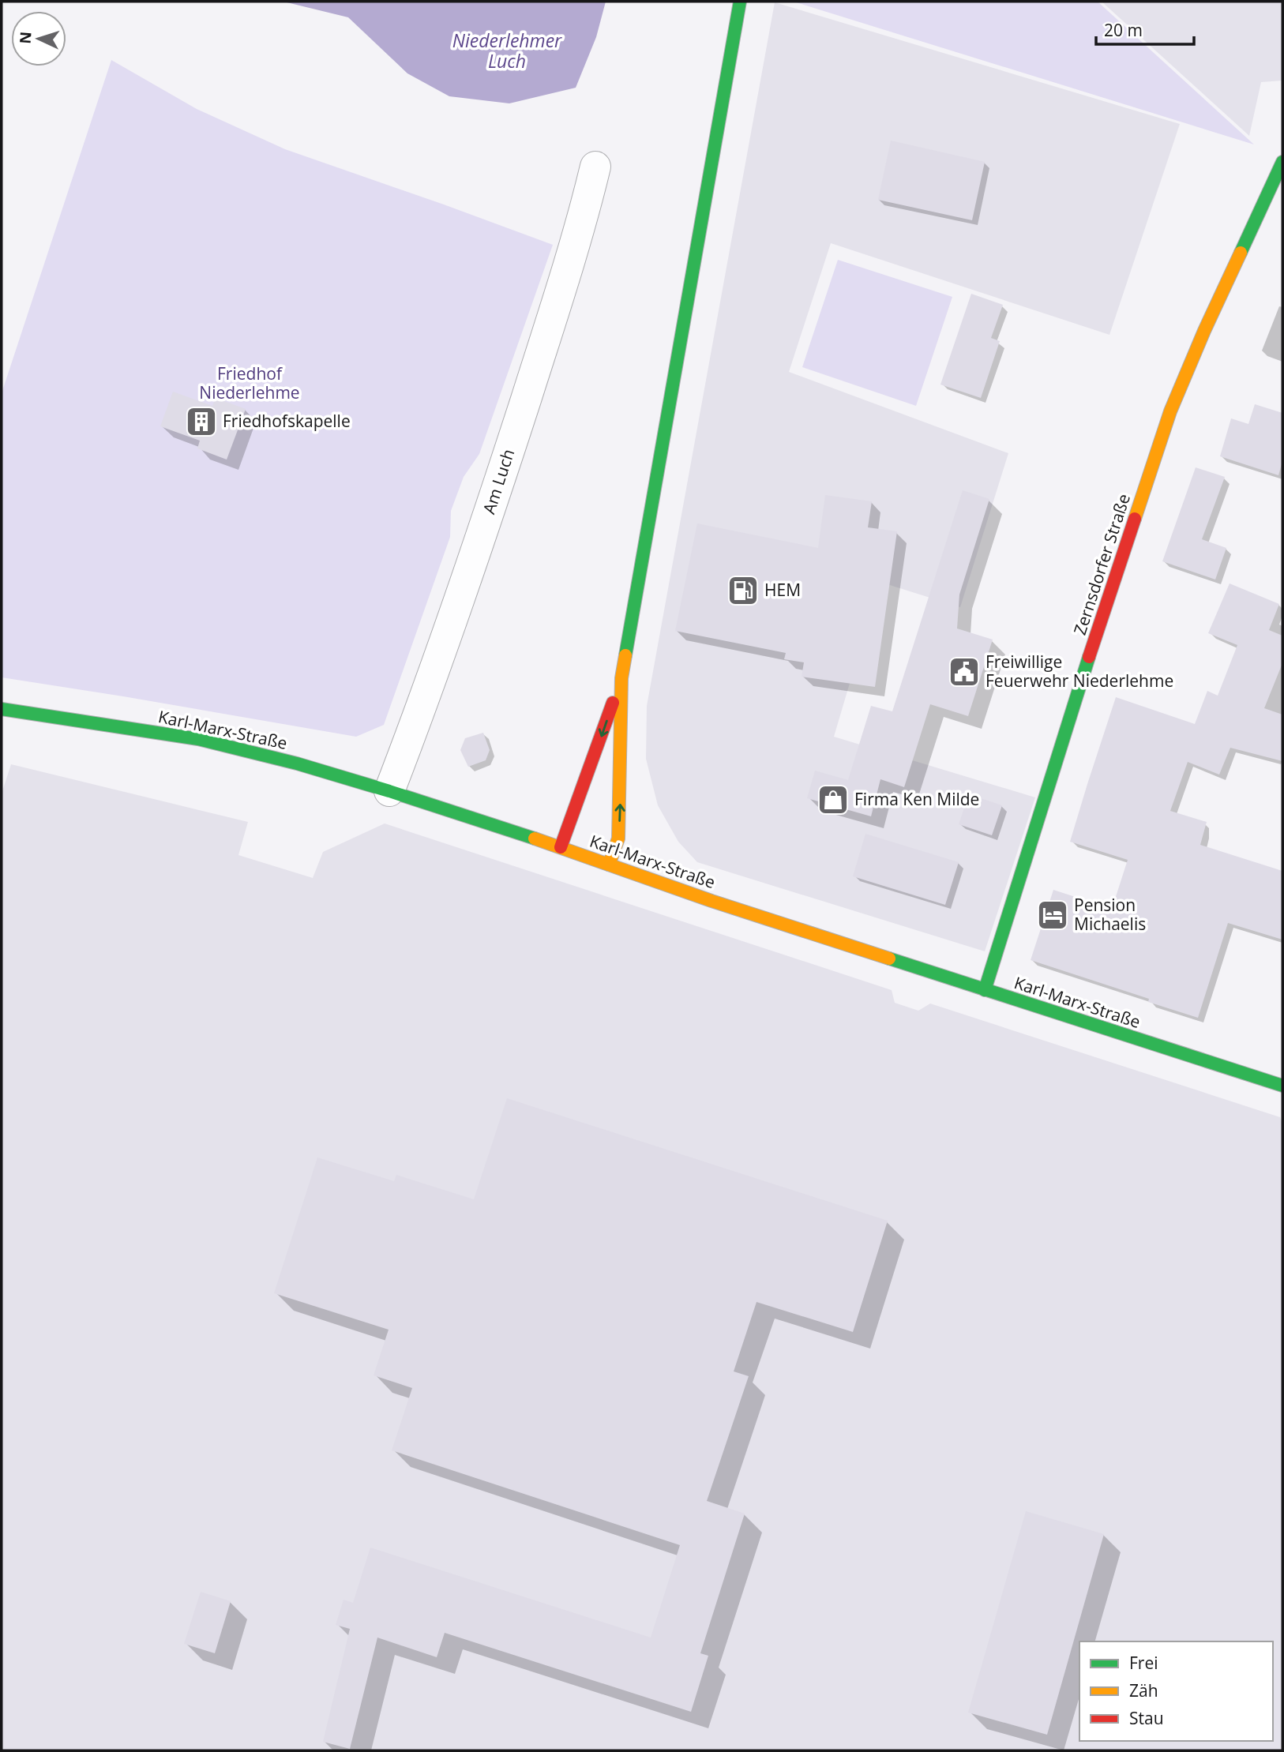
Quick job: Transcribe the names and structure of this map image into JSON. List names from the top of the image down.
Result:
{
  "streets": {
    "street": ["Am Luch", "Zernsdorfer Straße", "Karl-Marx-Straße"]
  },
  "crossings": [
    ["Am Luch", "Karl-Marx-Straße"],
    ["Zernsdorfer Straße", "Karl-Marx-Straße"]
  ],
  "water": ["Niederlehmer Luch"],
  "parks": ["Friedhof Niederlehme"],
  "places": {
    "building": ["Friedhofskapelle"],
    "fuel station": ["HEM"],
    "public building": ["Freiwillige Feuerwehr Niederlehme"],
    "shop": ["Firma Ken Milde"],
    "hotel": ["Pension Michaelis"]
  },
  "legend": ["Frei", "Zäh", "Stau"],
  "scale_bar": "20 m",
  "north": "left"
}
